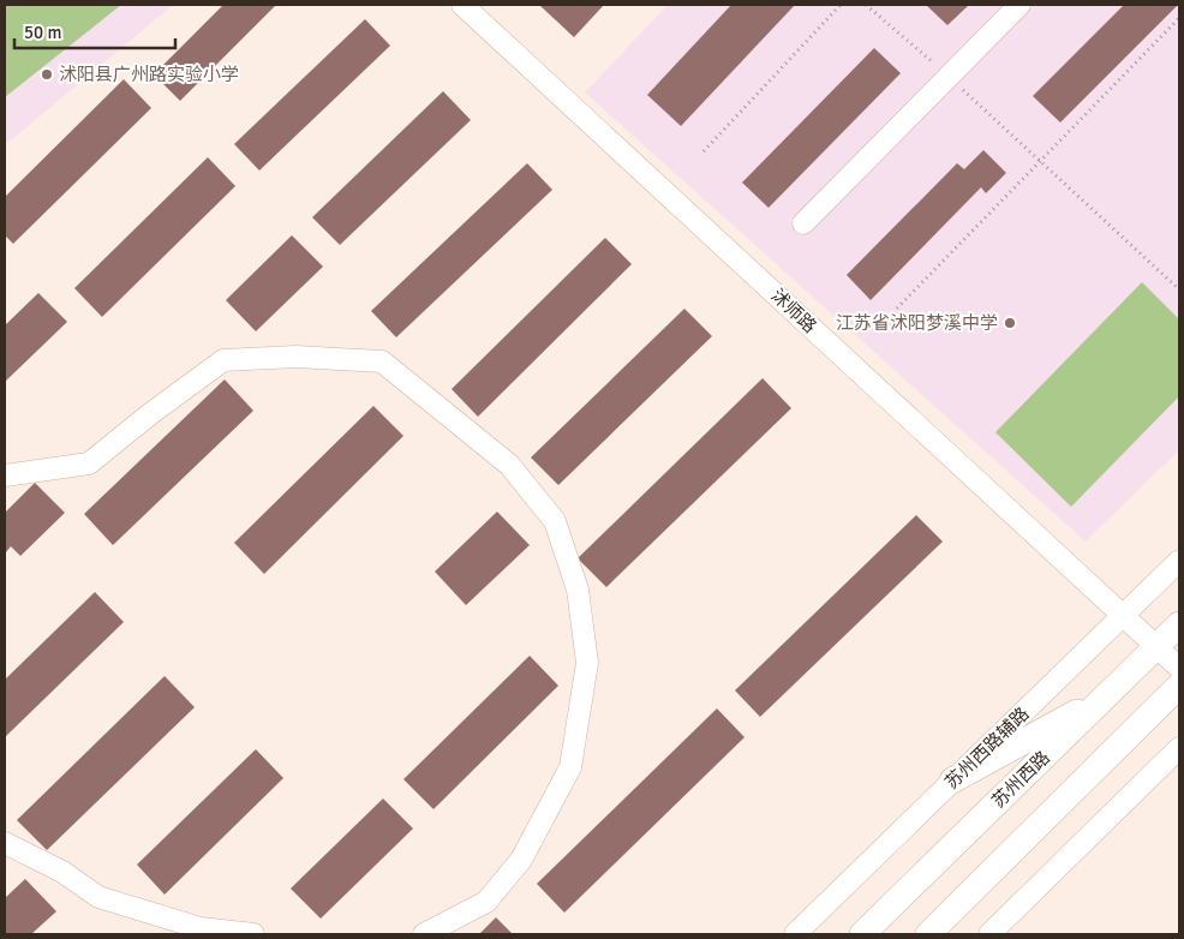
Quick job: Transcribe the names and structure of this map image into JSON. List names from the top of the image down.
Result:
{
  "streets": {
    "main road": ["苏州西路"],
    "street": ["沭师路", "苏州西路辅路"]
  },
  "crossings": [
    ["沭师路", "苏州西路辅路"],
    ["沭师路", "苏州西路"]
  ],
  "places": ["沭阳县广州路实验小学", "江苏省沭阳梦溪中学"],
  "scale_bar": "50 m"
}
